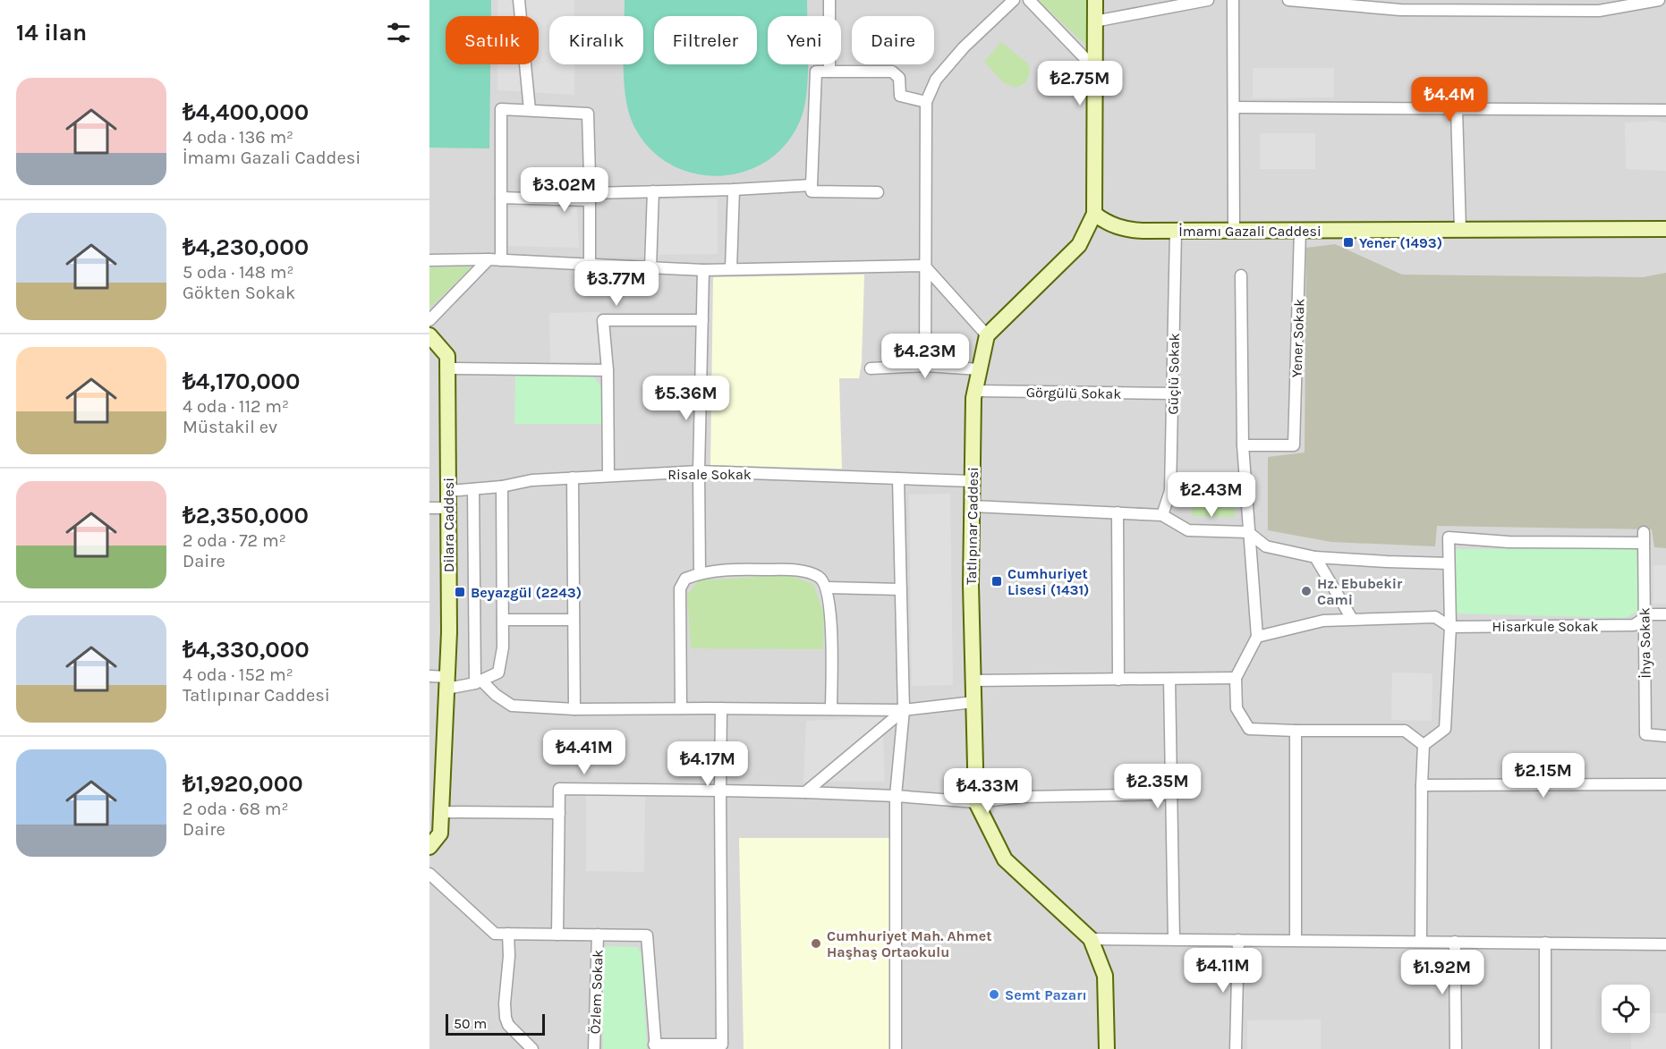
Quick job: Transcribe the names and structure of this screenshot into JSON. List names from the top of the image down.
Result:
{
  "streets": {
    "street": [
      "İmamı Gazali Caddesi",
      "Yener Sokak",
      "Güçlü Sokak",
      "Görgülü Sokak",
      "Risale Sokak",
      "Dilara Caddesi",
      "Tatlıpınar Caddesi",
      "Hisarkule Sokak",
      "İhya Sokak",
      "Özlem Sokak"
    ]
  },
  "crossings": [
    ["İmamı Gazali Caddesi", "Yener Sokak"],
    ["İmamı Gazali Caddesi", "Güçlü Sokak"],
    ["Güçlü Sokak", "Görgülü Sokak"],
    ["Görgülü Sokak", "Tatlıpınar Caddesi"],
    ["Risale Sokak", "Dilara Caddesi"],
    ["Risale Sokak", "Tatlıpınar Caddesi"],
    ["Hisarkule Sokak", "İhya Sokak"]
  ],
  "places": {
    "transit": ["Yener (1493)", "Cumhuriyet Lisesi (1431)", "Beyazgül (2243)"],
    "other": ["Hz. Ebubekir Cami", "Cumhuriyet Mah. Ahmet Haşhaş Ortaokulu", "Semt Pazarı"]
  },
  "scale_bar": "50 m",
  "page": {
    "heading": "14 ilan",
    "chip": [
      "Satılık",
      "Kiralık",
      "Filtreler",
      "Yeni",
      "Daire"
    ],
    "price": [
      "₺2.75M",
      "₺4.4M",
      "₺3.02M",
      "₺3.77M",
      "₺4.23M",
      "₺5.36M",
      "₺2.43M",
      "₺4.41M",
      "₺4.17M",
      "₺2.15M",
      "₺2.35M",
      "₺4.33M",
      "₺4.11M",
      "₺1.92M"
    ],
    "list": [
      {
        "name": "₺4,400,000",
        "note": "4 oda · 136 m² · İmamı Gazali Caddesi"
      },
      {
        "name": "₺4,230,000",
        "note": "5 oda · 148 m² · Gökten Sokak"
      },
      {
        "name": "₺4,170,000",
        "note": "4 oda · 112 m² · Müstakil ev"
      },
      {
        "name": "₺2,350,000",
        "note": "2 oda · 72 m² · Daire"
      },
      {
        "name": "₺4,330,000",
        "note": "4 oda · 152 m² · Tatlıpınar Caddesi"
      },
      {
        "name": "₺1,920,000",
        "note": "2 oda · 68 m² · Daire"
      }
    ],
    "scale": "50 m"
  }
}
